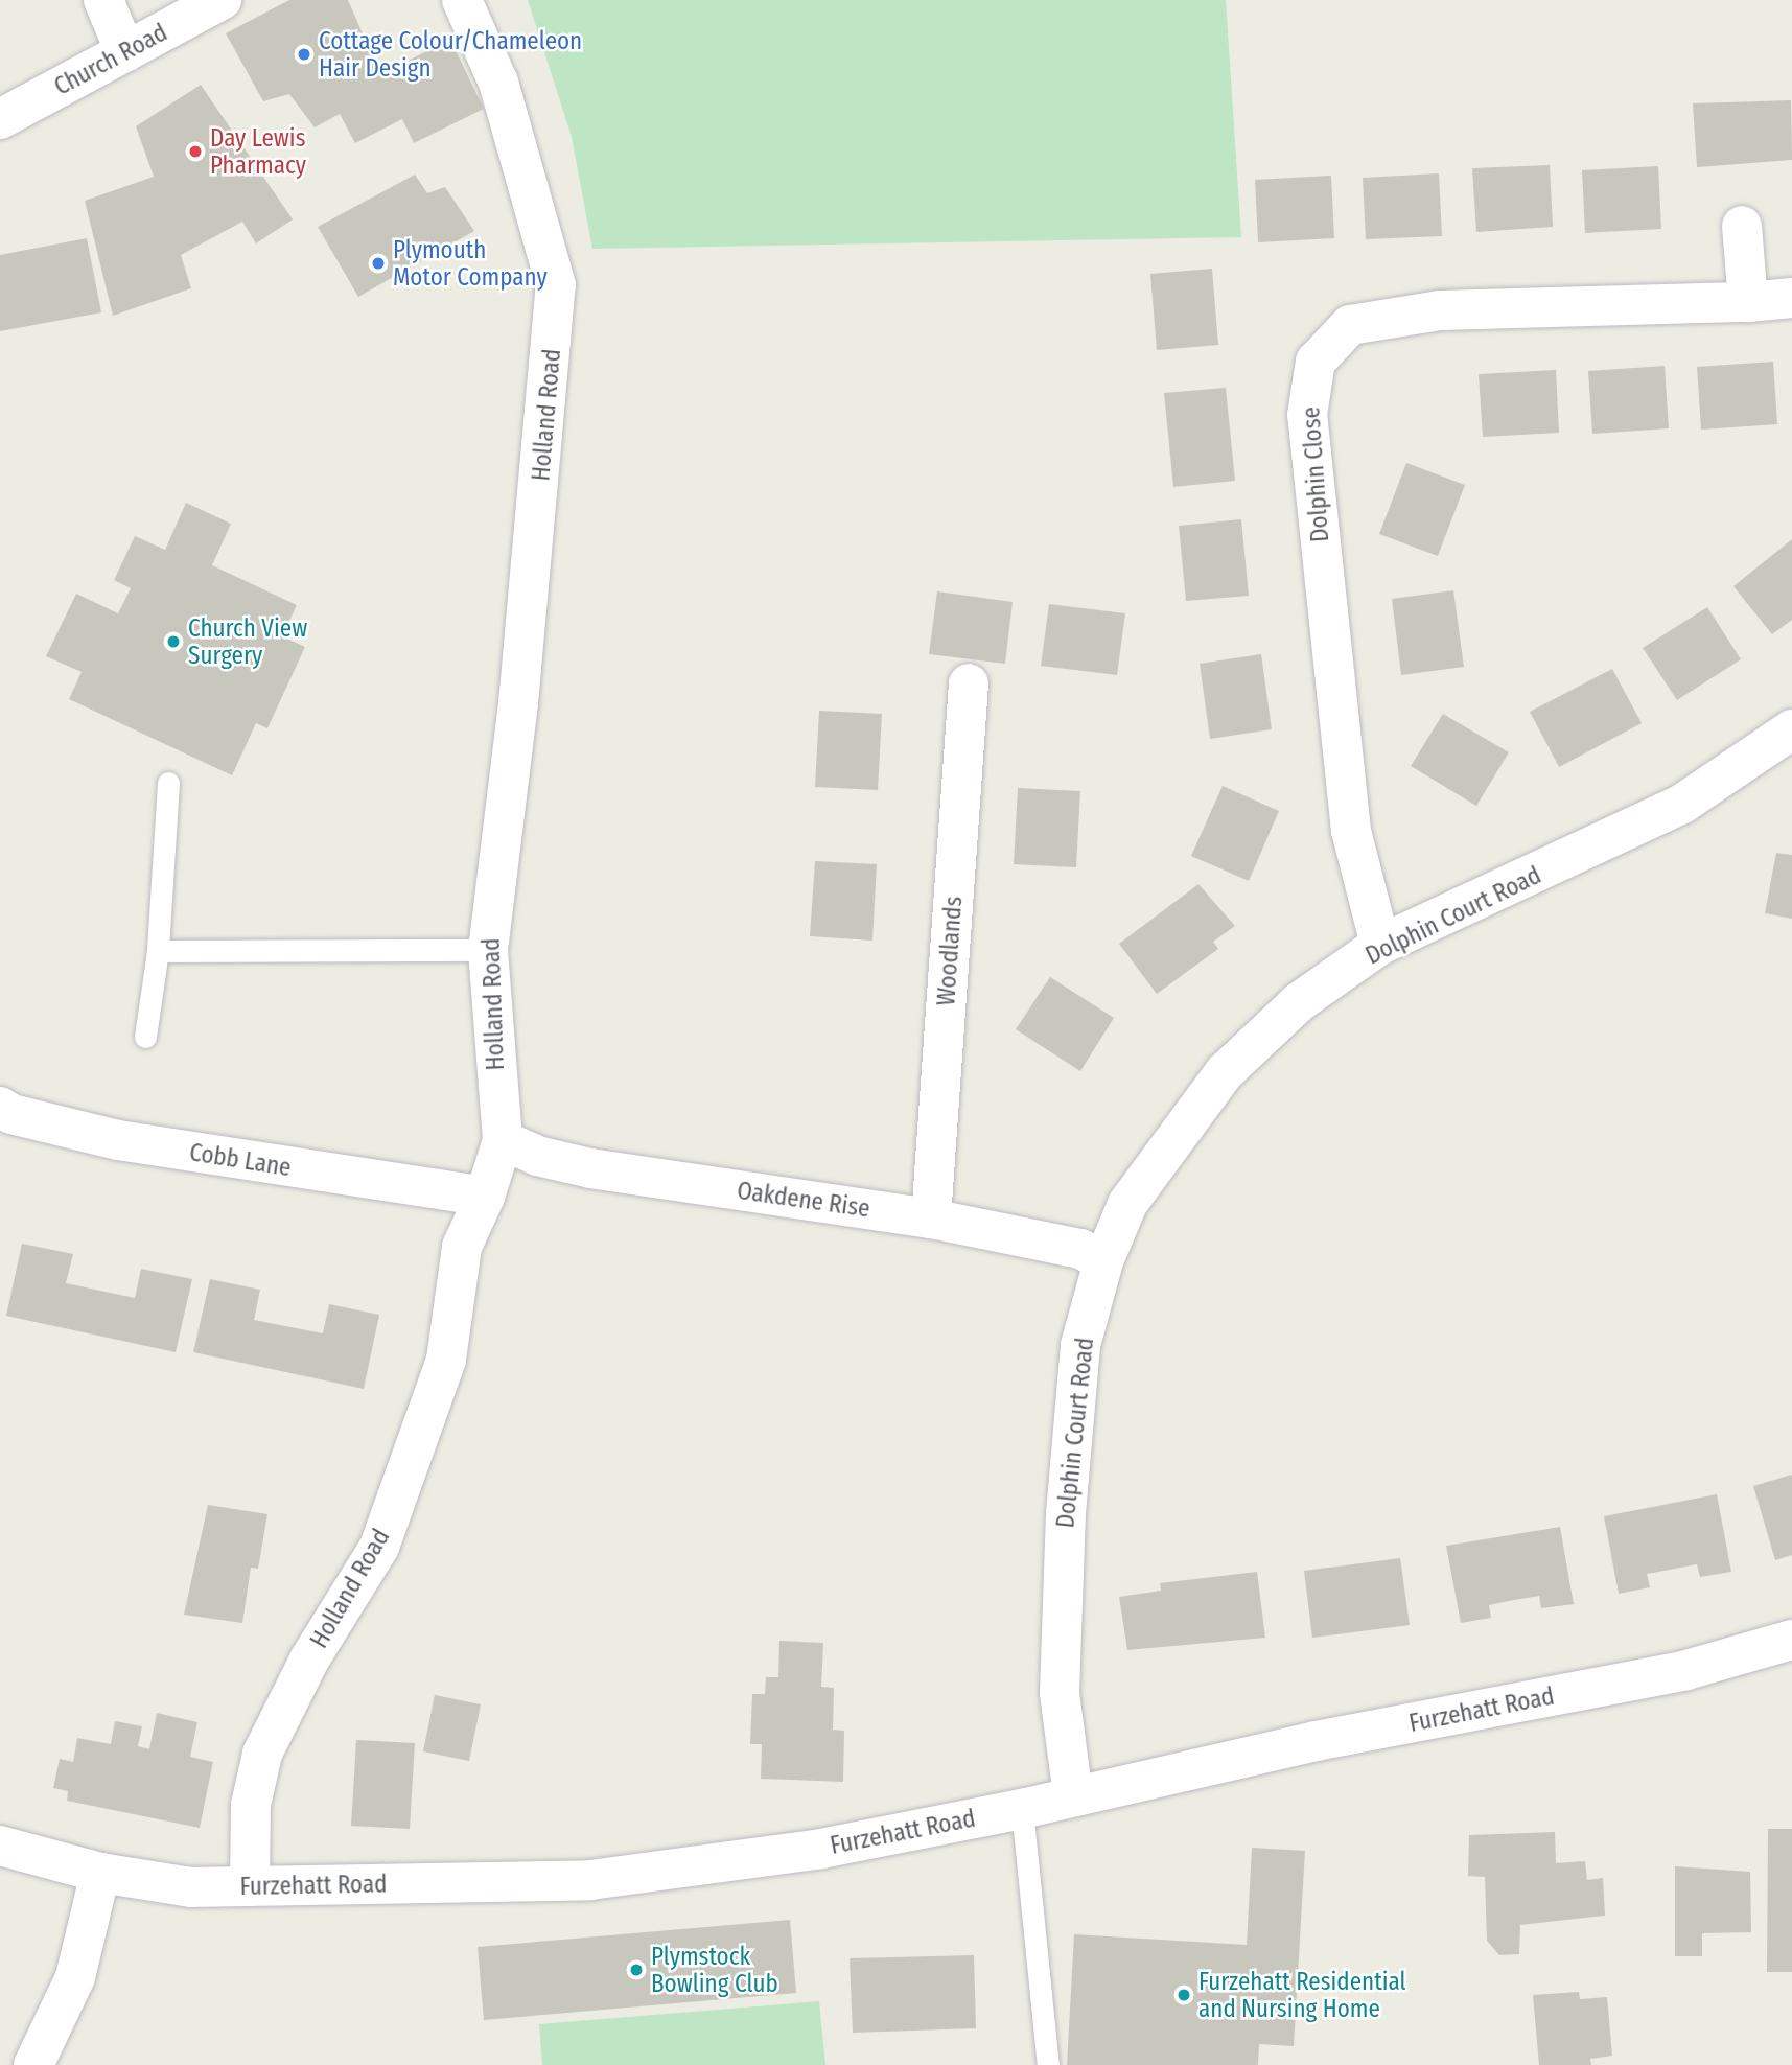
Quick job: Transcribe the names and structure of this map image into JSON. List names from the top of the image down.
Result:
{
  "streets": {
    "street": [
      "Church Road",
      "Holland Road",
      "Dolphin Close",
      "Dolphin Court Road",
      "Woodlands",
      "Cobb Lane",
      "Oakdene Rise",
      "Furzehatt Road"
    ]
  },
  "crossings": [
    ["Holland Road", "Cobb Lane"],
    ["Holland Road", "Oakdene Rise"],
    ["Holland Road", "Furzehatt Road"],
    ["Dolphin Close", "Dolphin Court Road"],
    ["Dolphin Court Road", "Oakdene Rise"],
    ["Dolphin Court Road", "Furzehatt Road"],
    ["Woodlands", "Oakdene Rise"]
  ],
  "places": [
    "Cottage Colour/Chameleon Hair Design",
    "Day Lewis Pharmacy",
    "Plymouth Motor Company",
    "Church View Surgery",
    "Plymstock Bowling Club",
    "Furzehatt Residential and Nursing Home"
  ]
}
